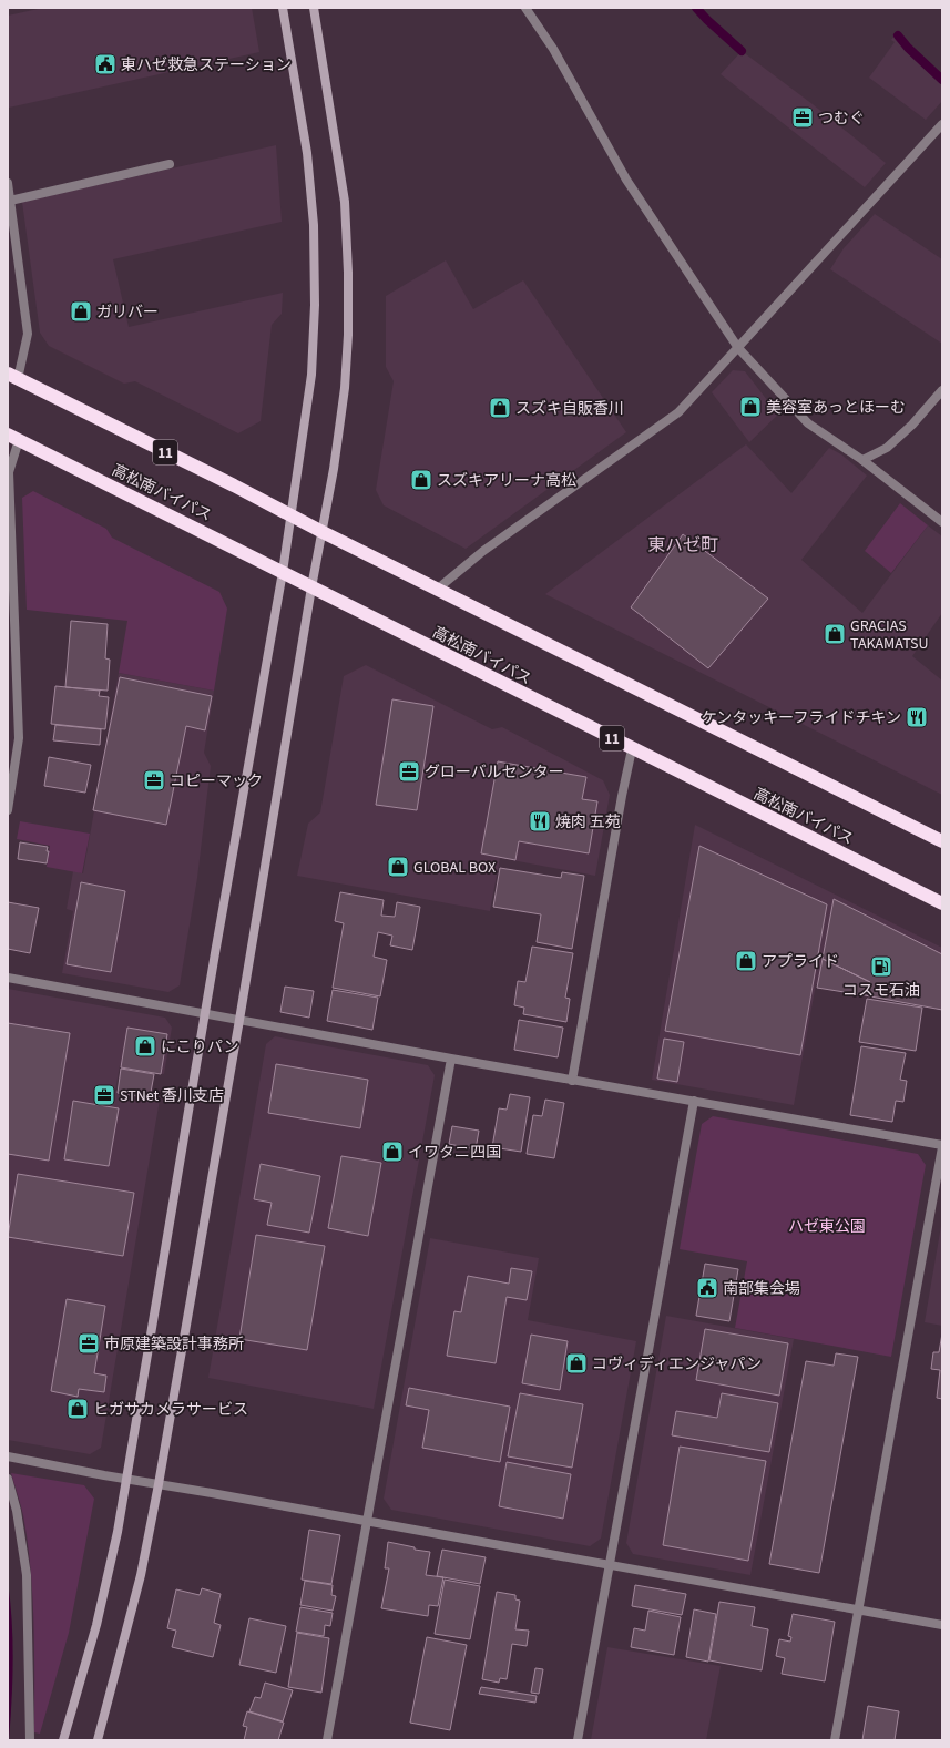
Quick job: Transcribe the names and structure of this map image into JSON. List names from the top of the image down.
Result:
{
  "streets": {
    "highway": ["11", "高松南バイパス"]
  },
  "districts": ["東ハゼ町"],
  "parks": ["ハゼ東公園"],
  "places": {
    "public building": ["東ハゼ救急ステーション", "南部集会場"],
    "office": [
      "つむぐ",
      "グローバルセンター",
      "コピーマック",
      "STNet 香川支店",
      "市原建築設計事務所"
    ],
    "shop": [
      "ガリバー",
      "美容室あっとほーむ",
      "スズキ自販香川",
      "スズキアリーナ高松",
      "GRACIAS TAKAMATSU",
      "GLOBAL BOX",
      "アプライド",
      "にこりパン",
      "イワタニ四国",
      "コヴィディエンジャパン",
      "ヒガサカメラサービス"
    ],
    "restaurant": ["ケンタッキーフライドチキン", "焼肉 五苑"],
    "fuel station": ["コスモ石油"]
  }
}
